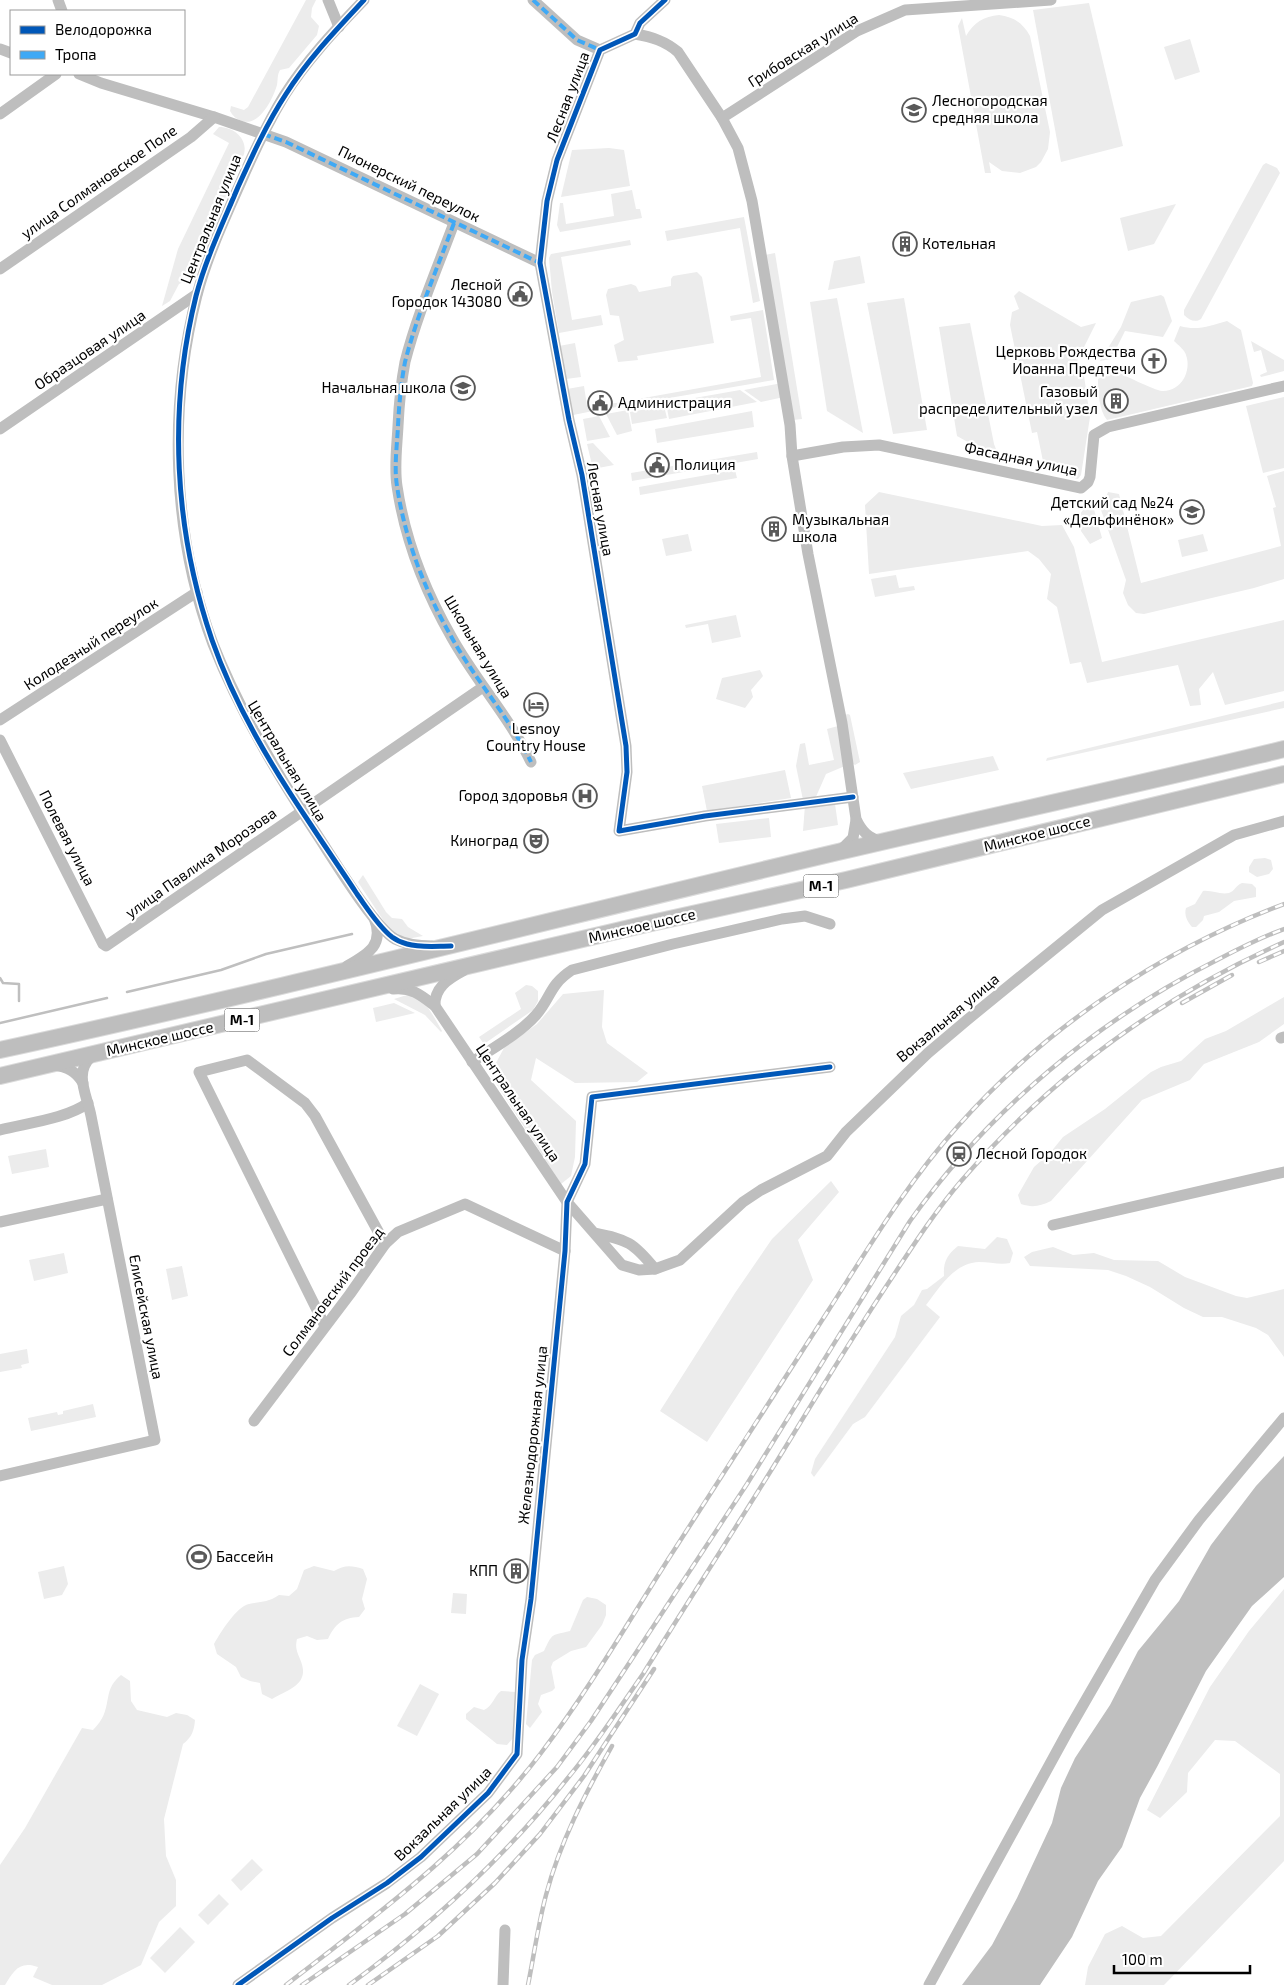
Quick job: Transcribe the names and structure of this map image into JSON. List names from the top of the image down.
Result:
{
  "streets": {
    "highway": ["Минское шоссе", "М-1"],
    "street": [
      "Грибовская улица",
      "Лесная улица",
      "улица Солмановское Поле",
      "Пионерский переулок",
      "Центральная улица",
      "Образцовая улица",
      "Фасадная улица",
      "Колодезный переулок",
      "Школьная улица",
      "Полевая улица",
      "улица Павлика Морозова",
      "Вокзальная улица",
      "Солмановский проезд",
      "Елисейская улица",
      "Железнодорожная улица"
    ]
  },
  "crossings": [
    ["Лесная улица", "Пионерский переулок"],
    ["улица Солмановское Поле", "Пионерский переулок"],
    ["улица Солмановское Поле", "Центральная улица"],
    ["Пионерский переулок", "Центральная улица"],
    ["Пионерский переулок", "Школьная улица"],
    ["Центральная улица", "Образцовая улица"],
    ["Центральная улица", "Колодезный переулок"],
    ["Центральная улица", "Минское шоссе"],
    ["Центральная улица", "улица Павлика Морозова"],
    ["Центральная улица", "Вокзальная улица"],
    ["Центральная улица", "Железнодорожная улица"],
    ["Школьная улица", "улица Павлика Морозова"],
    ["Полевая улица", "улица Павлика Морозова"],
    ["Вокзальная улица", "Железнодорожная улица"],
    ["Солмановский проезд", "Железнодорожная улица"]
  ],
  "places": {
    "school or university": ["Лесногородская средняя школа", "Начальная школа", "Детский сад №24 «Дельфинёнок»"],
    "building": [
      "Котельная",
      "Газовый распределительный узел",
      "Музыкальная школа",
      "КПП"
    ],
    "public building": ["Лесной Городок 143080", "Администрация", "Полиция"],
    "church": ["Церковь Рождества Иоанна Предтечи"],
    "hotel": ["Lesnoy Country House"],
    "hospital": ["Город здоровья"],
    "theatre": ["Киноград"],
    "station": ["Лесной Городок"],
    "sports": ["Бассейн"]
  },
  "legend": ["Велодорожка", "Тропа"],
  "scale_bar": "100 m"
}
